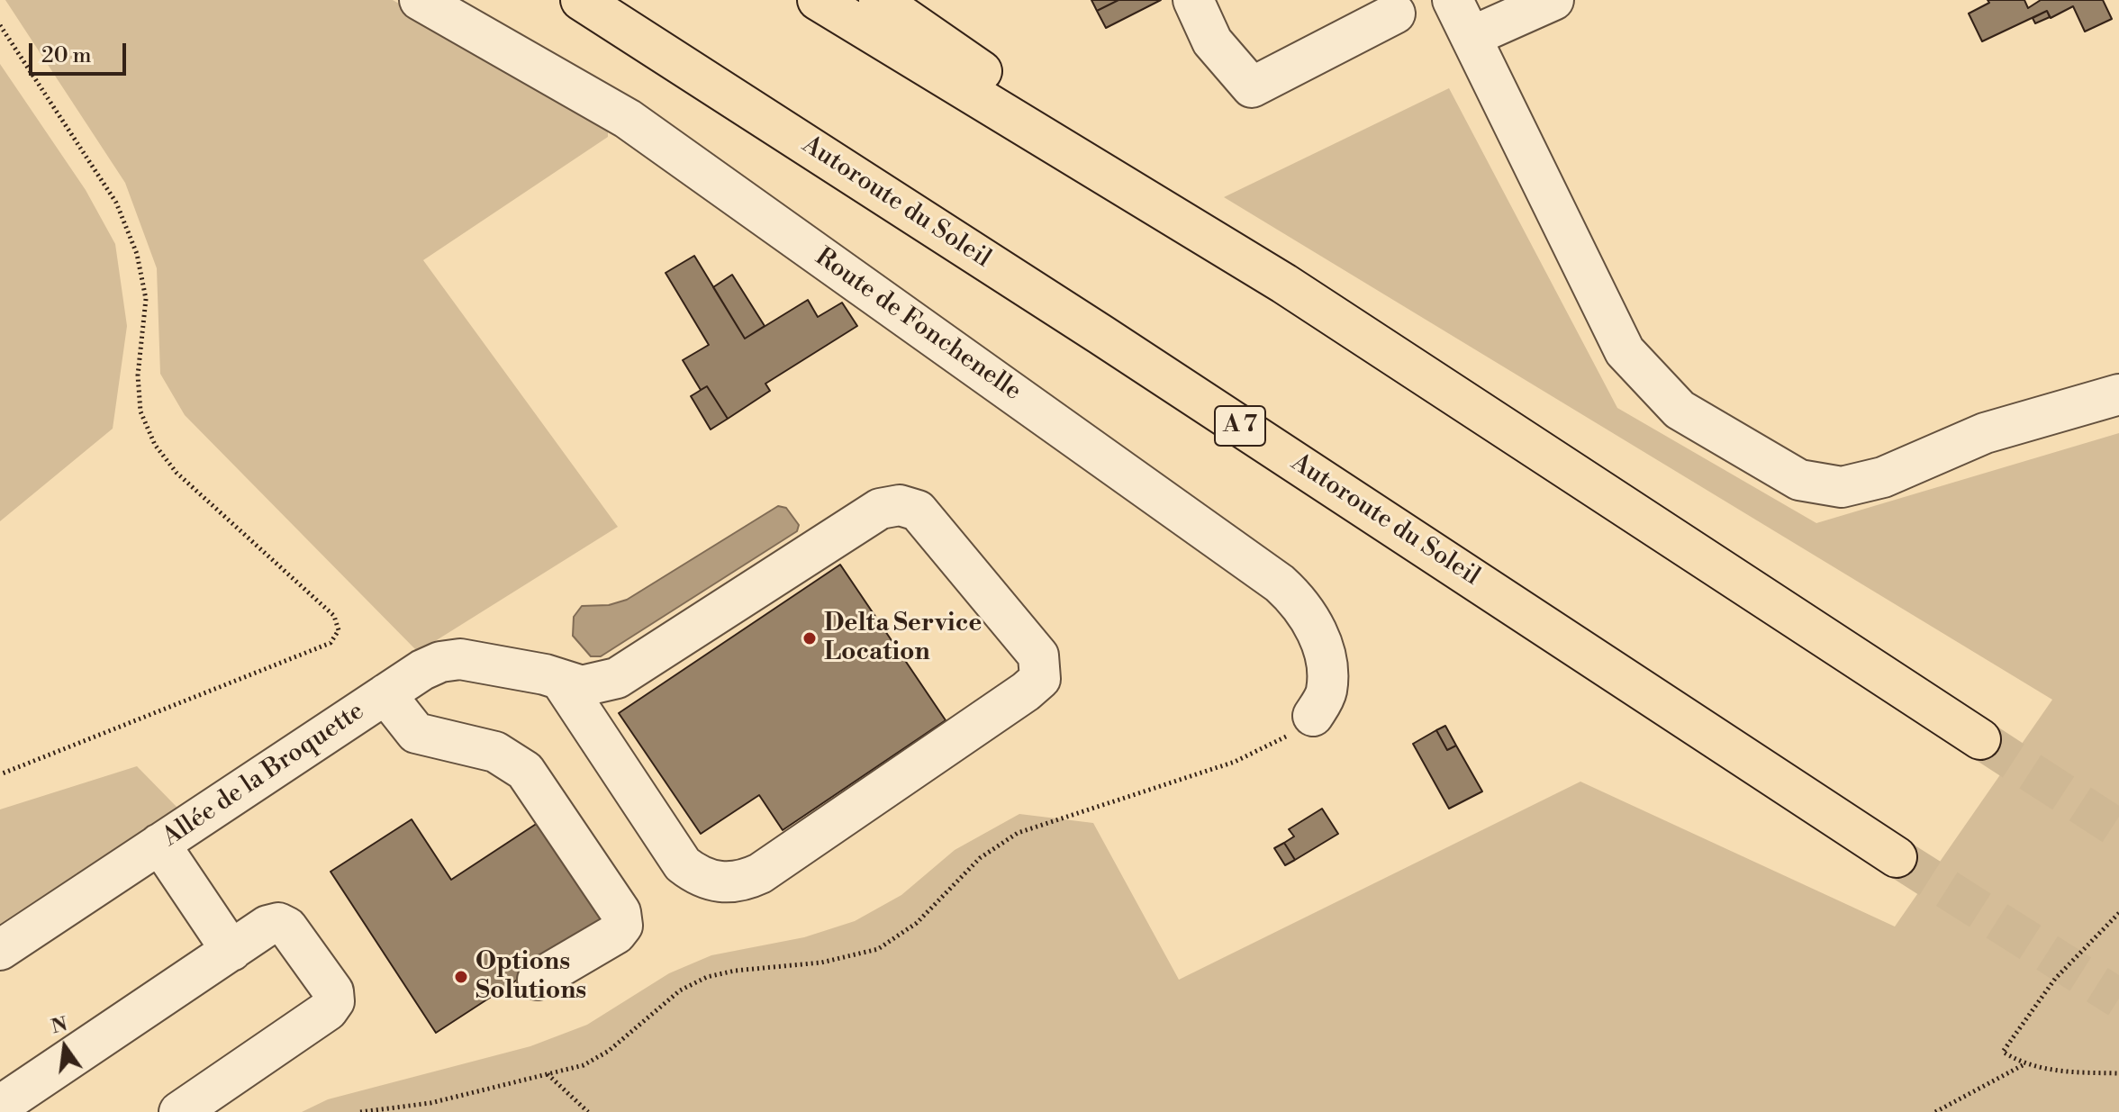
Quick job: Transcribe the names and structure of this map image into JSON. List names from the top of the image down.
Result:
{
  "streets": {
    "highway": ["Autoroute du Soleil", "A 7"],
    "street": ["Route de Fonchenelle", "Allée de la Broquette"]
  },
  "places": ["Delta Service Location", "Options Solutions"],
  "scale_bar": "20 m",
  "north": "top"
}
